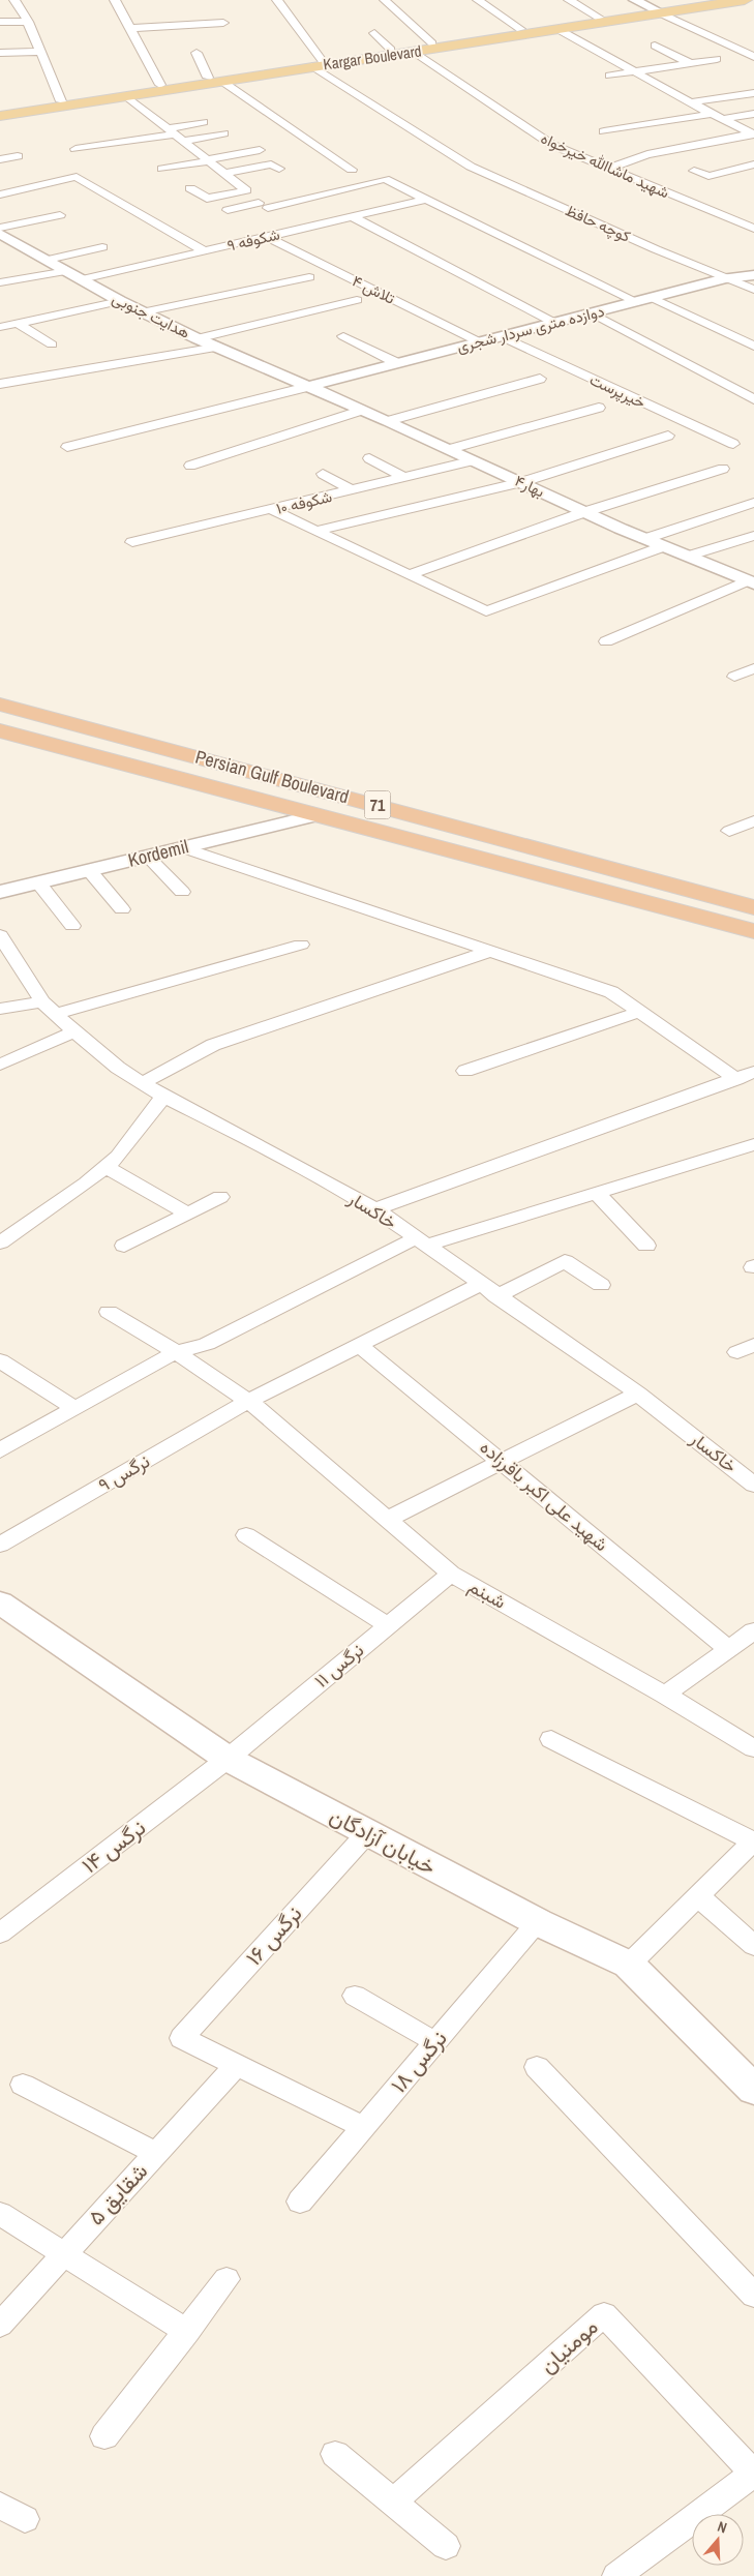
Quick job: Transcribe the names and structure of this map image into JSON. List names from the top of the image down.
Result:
{
  "streets": {
    "highway": ["Persian Gulf Boulevard", "71"],
    "main road": ["Kargar Boulevard", "خیابان آزادگان"],
    "street": [
      "شهید ماشاالله خیرخواه",
      "کوچه حافظ",
      "شکوفه ۹",
      "تلاش ۴",
      "هدایت جنوبی",
      "دوازده متری سردار شجری",
      "خیرپرست",
      "بهار۴",
      "شکوفه ۱۰",
      "Kordemil",
      "خاکسار",
      "نرگس ۹",
      "شهید علی اکبر باقرزاده",
      "شبنم",
      "نرگس ۱۱",
      "نرگس ۱۴",
      "نرگس ۱۶",
      "نرگس ۱۸",
      "شقایق ۵",
      "مومنیان"
    ]
  },
  "crossings": [
    ["Kargar Boulevard", "شهید ماشاالله خیرخواه"],
    ["کوچه حافظ", "دوازده متری سردار شجری"],
    ["شکوفه ۹", "تلاش ۴"],
    ["شکوفه ۹", "هدایت جنوبی"],
    ["تلاش ۴", "دوازده متری سردار شجری"],
    ["هدایت جنوبی", "دوازده متری سردار شجری"],
    ["هدایت جنوبی", "بهار۴"],
    ["دوازده متری سردار شجری", "خیرپرست"],
    ["دوازده متری سردار شجری", "بهار۴"],
    ["بهار۴", "شکوفه ۱۰"],
    ["Persian Gulf Boulevard", "Kordemil"],
    ["خاکسار", "نرگس ۹"],
    ["نرگس ۹", "شهید علی اکبر باقرزاده"],
    ["نرگس ۹", "شبنم"],
    ["شبنم", "نرگس ۱۱"],
    ["نرگس ۱۱", "خیابان آزادگان"],
    ["نرگس ۱۱", "نرگس ۱۴"],
    ["خیابان آزادگان", "نرگس ۱۴"],
    ["خیابان آزادگان", "نرگس ۱۶"],
    ["خیابان آزادگان", "نرگس ۱۸"],
    ["نرگس ۱۶", "شقایق ۵"]
  ],
  "north": "top"
}
